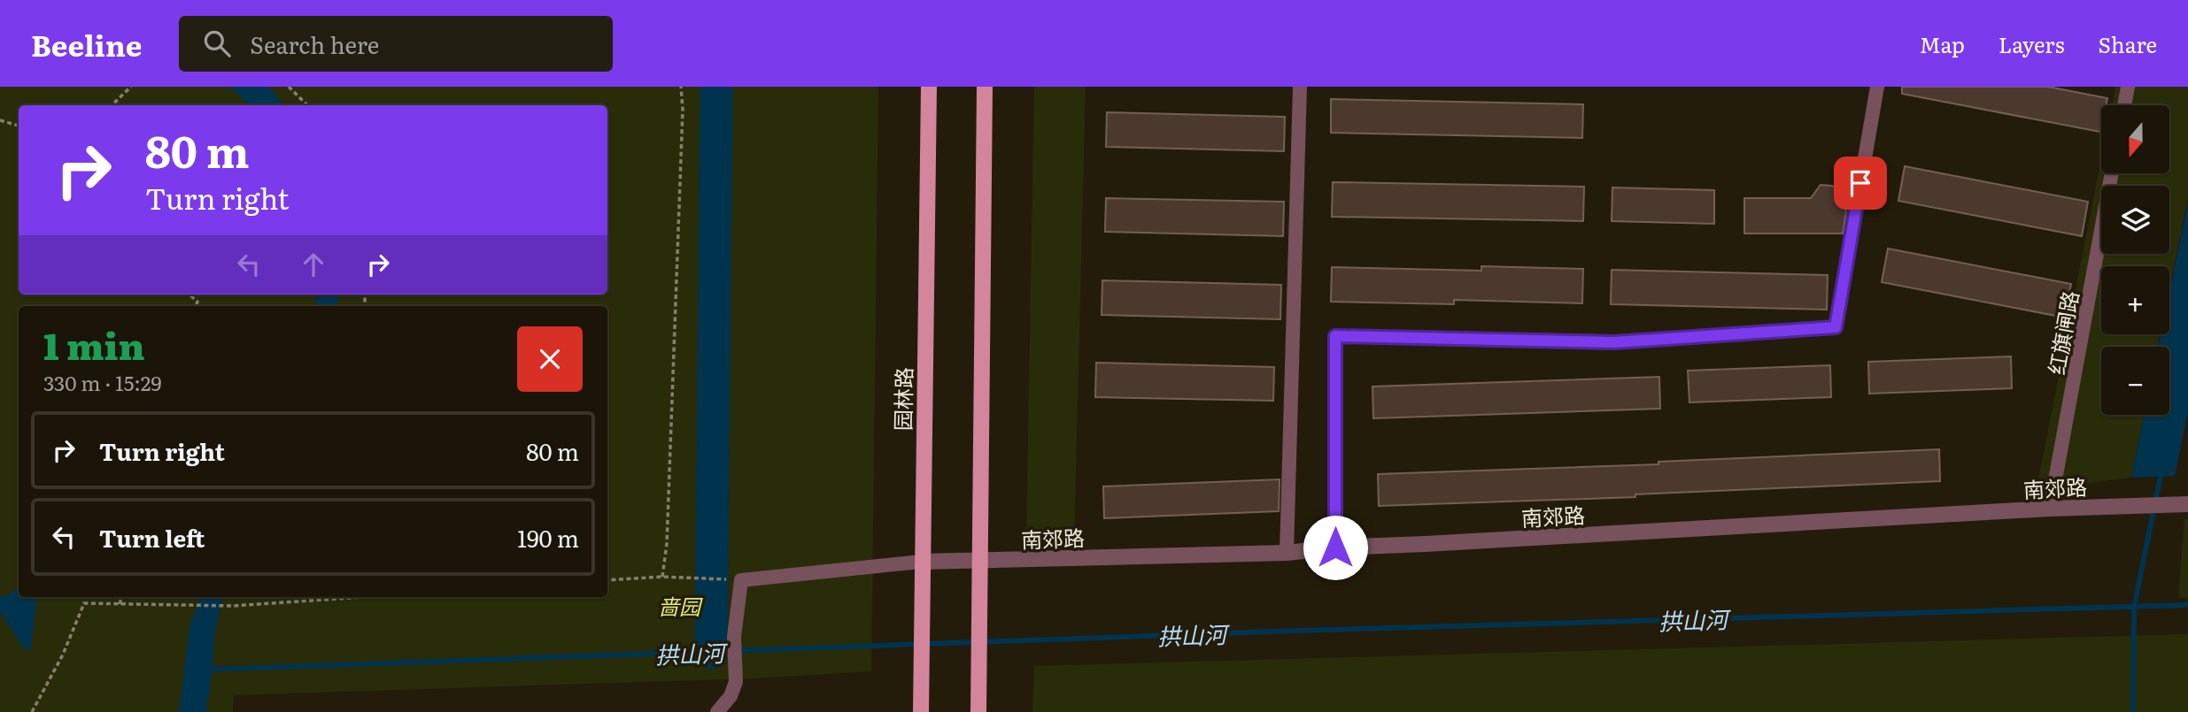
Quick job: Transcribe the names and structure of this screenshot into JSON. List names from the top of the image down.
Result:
{
  "streets": {
    "main road": ["园林路"],
    "street": ["红旗闸路", "南郊路"]
  },
  "crossings": [
    ["红旗闸路", "南郊路"],
    ["园林路", "南郊路"]
  ],
  "water": ["拱山河"],
  "parks": ["啬园"],
  "north": "bottom",
  "page": {
    "header": "Beeline",
    "search": "Search here",
    "nav": ["Map", "Layers", "Share"],
    "map_buttons": ["+", "−"],
    "turn": ["80 m", "Turn right"],
    "heading": ["1 min", "330 m · 15:29"],
    "list": [
      {
        "name": "Turn right",
        "value": "80 m"
      },
      {
        "name": "Turn left",
        "value": "190 m"
      }
    ]
  }
}
